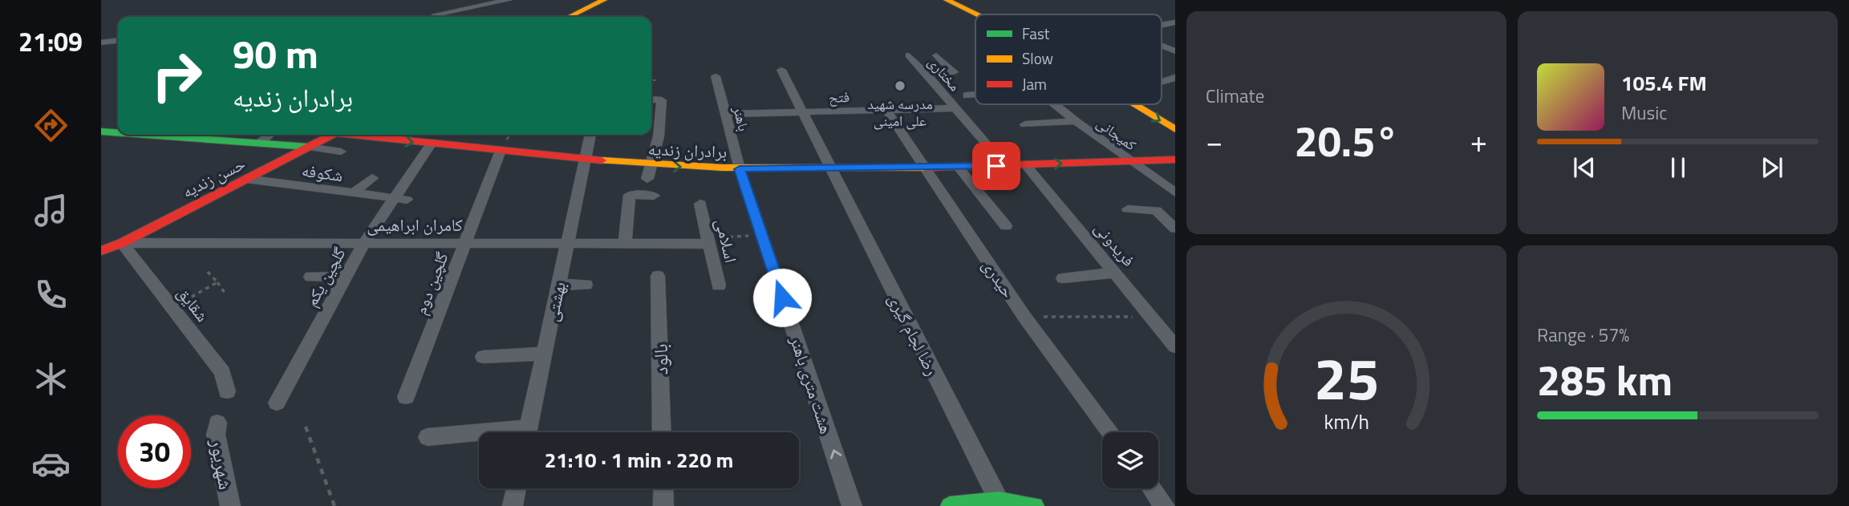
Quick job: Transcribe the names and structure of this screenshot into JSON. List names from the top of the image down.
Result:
{
  "streets": {
    "street": [
      "مختاری",
      "فتح",
      "باهنر",
      "کمیجانی",
      "برادران زندیه",
      "شکوفه",
      "حسن زندیه",
      "کامران ابراهیمی",
      "اسلامی",
      "فریدونی",
      "گلچین یکم",
      "حیدری",
      "گلچین دوم",
      "بهشتی",
      "شقایق",
      "رضا لجام گیری",
      "بالود",
      "هشت متری باهنر",
      "شهریور"
    ]
  },
  "crossings": [
    ["مختاری", "فتح"],
    ["مختاری", "برادران زندیه"],
    ["فتح", "باهنر"],
    ["فتح", "حیدری"],
    ["فتح", "رضا لجام گیری"],
    ["باهنر", "برادران زندیه"],
    ["باهنر", "هشت متری باهنر"],
    ["کمیجانی", "برادران زندیه"],
    ["برادران زندیه", "فریدونی"],
    ["برادران زندیه", "گلچین یکم"],
    ["برادران زندیه", "حیدری"],
    ["برادران زندیه", "گلچین دوم"],
    ["برادران زندیه", "بهشتی"],
    ["برادران زندیه", "رضا لجام گیری"],
    ["برادران زندیه", "هشت متری باهنر"],
    ["شکوفه", "حسن زندیه"],
    ["شکوفه", "گلچین یکم"],
    ["حسن زندیه", "کامران ابراهیمی"],
    ["حسن زندیه", "شقایق"],
    ["کامران ابراهیمی", "اسلامی"],
    ["کامران ابراهیمی", "گلچین یکم"],
    ["کامران ابراهیمی", "گلچین دوم"],
    ["کامران ابراهیمی", "بهشتی"],
    ["کامران ابراهیمی", "شقایق"]
  ],
  "one_way": ["هشت متری باهنر"],
  "places": ["مدرسه شهید علی امینی"],
  "legend": ["Fast", "Slow", "Jam"],
  "page": {
    "tabs": "21:09",
    "tile": [
      "Climate",
      ["Range · 57%", "285 km"]
    ],
    "turn": ["90 m", "برادران زندیه"],
    "song": ["105.4 FM", "Music"],
    "heat": ["−", "20.5°", "+"],
    "limit": "30",
    "trip": "21:10 · 1 min · 220 m",
    "gauge": ["25", "km/h"]
  }
}
